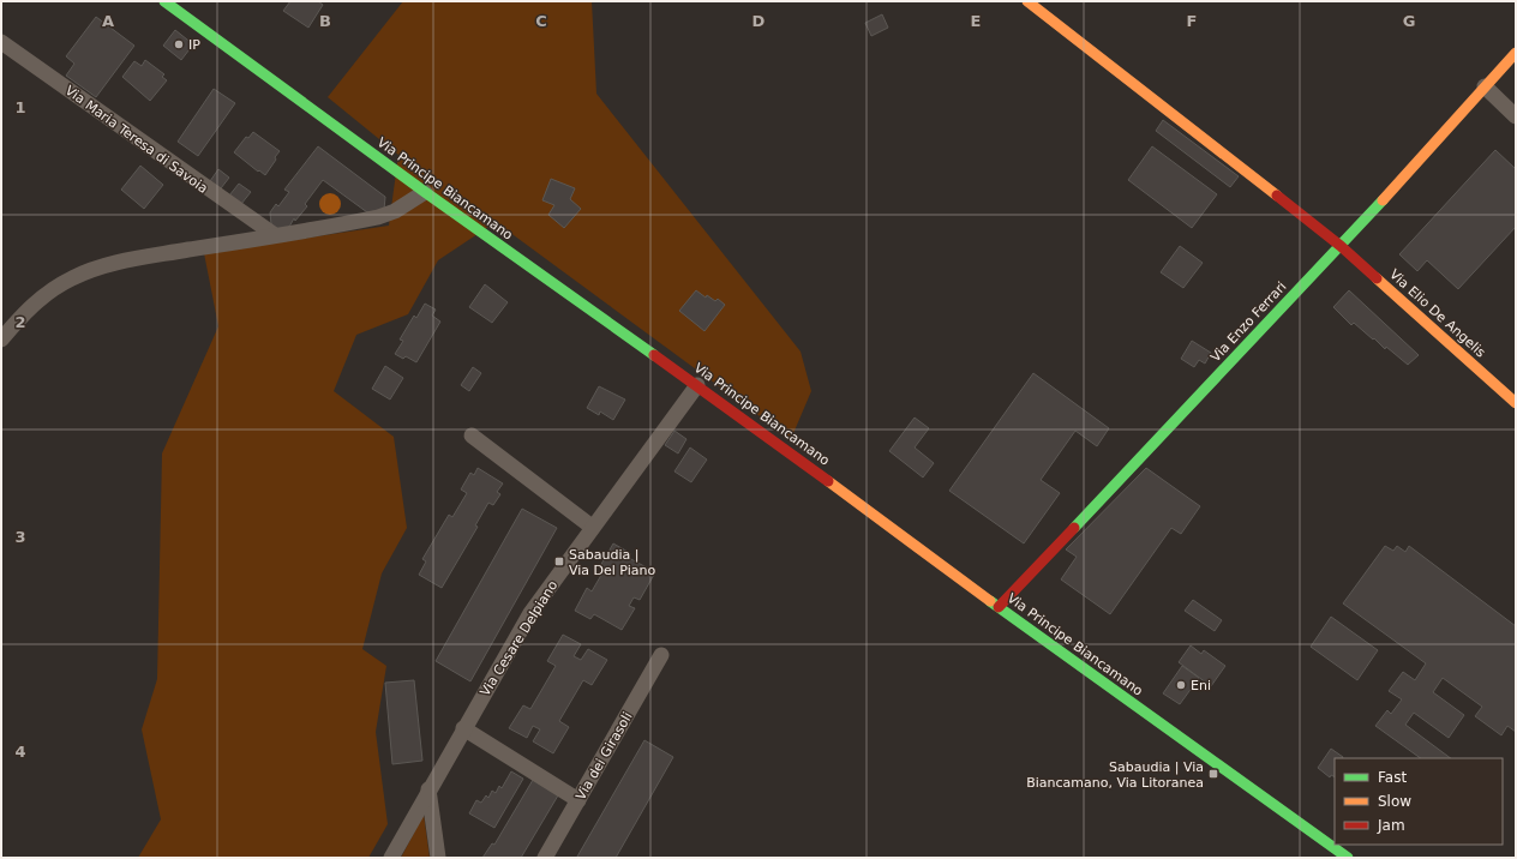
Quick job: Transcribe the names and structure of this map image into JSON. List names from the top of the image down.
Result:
{
  "streets": {
    "street": [
      "Via Maria Teresa di Savoia",
      "Via Principe Biancamano",
      "Via Elio De Angelis",
      "Via Enzo Ferrari",
      "Via Cesare Delpiano",
      "Via dei Girasoli"
    ]
  },
  "crossings": [
    ["Via Principe Biancamano", "Via Enzo Ferrari"],
    ["Via Principe Biancamano", "Via Cesare Delpiano"],
    ["Via Elio De Angelis", "Via Enzo Ferrari"]
  ],
  "places": {
    "other": ["IP", "Eni"],
    "transit": ["Sabaudia | Via Del Piano", "Sabaudia | Via Biancamano, Via Litoranea"]
  },
  "legend": ["Fast", "Slow", "Jam"],
  "grid": {
    "columns": [
      "A",
      "B",
      "C",
      "D",
      "E",
      "F",
      "G"
    ],
    "rows": [
      "1",
      "2",
      "3",
      "4"
    ]
  }
}
